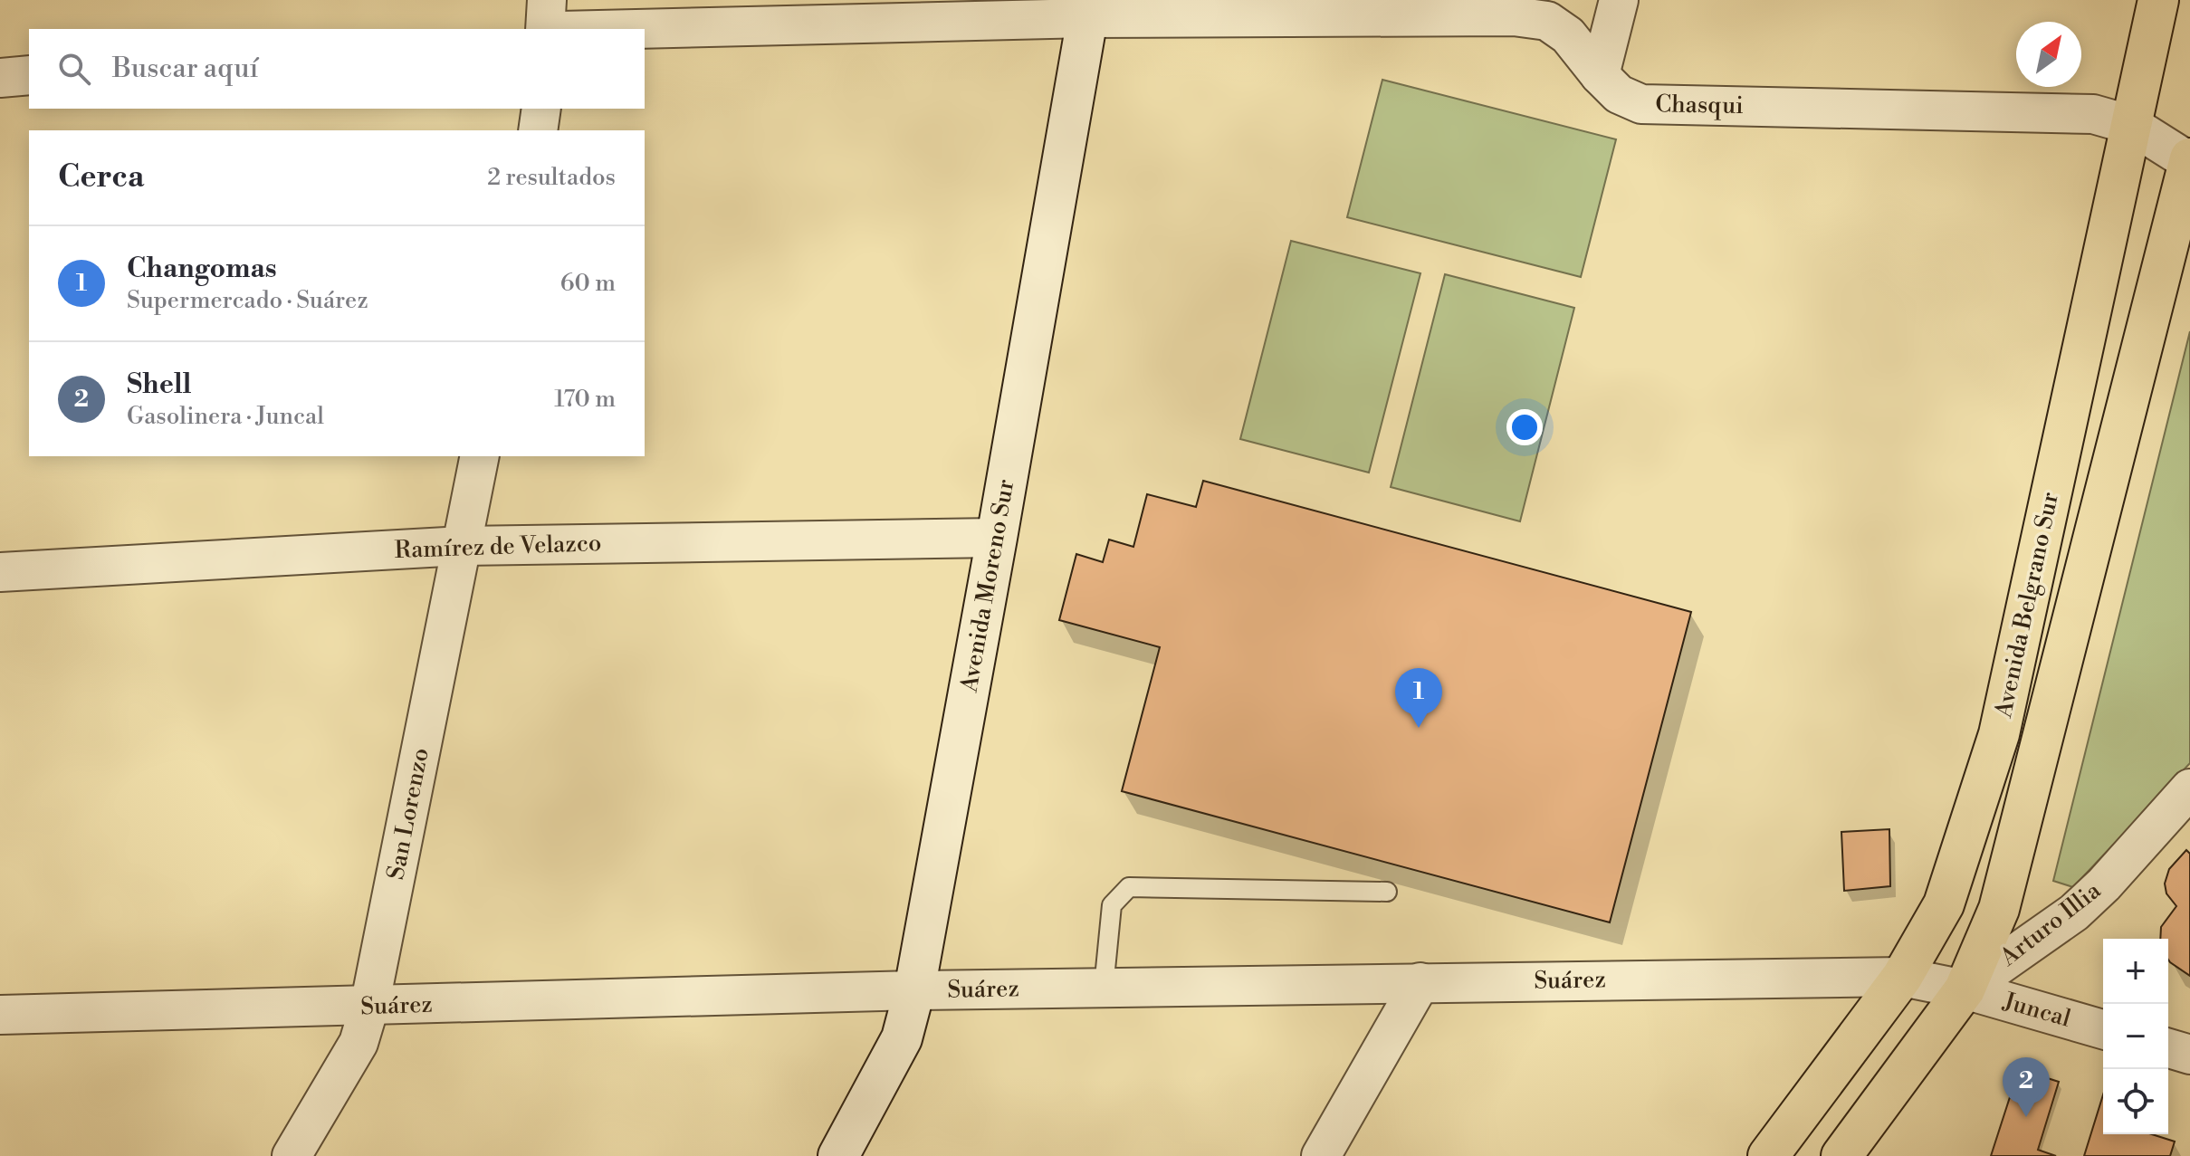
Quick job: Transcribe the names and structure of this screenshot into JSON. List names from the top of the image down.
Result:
{
  "streets": {
    "highway": ["Avenida Belgrano Sur"],
    "street": [
      "Chasqui",
      "Ramírez de Velazco",
      "Avenida Moreno Sur",
      "San Lorenzo",
      "Arturo Illia",
      "Suárez",
      "Juncal"
    ]
  },
  "crossings": [
    ["Chasqui", "Avenida Moreno Sur"],
    ["Chasqui", "Avenida Belgrano Sur"],
    ["Ramírez de Velazco", "Avenida Moreno Sur"],
    ["Ramírez de Velazco", "San Lorenzo"],
    ["Avenida Moreno Sur", "Suárez"],
    ["Avenida Belgrano Sur", "Arturo Illia"],
    ["Avenida Belgrano Sur", "Suárez"],
    ["Avenida Belgrano Sur", "Juncal"],
    ["San Lorenzo", "Suárez"],
    ["Arturo Illia", "Suárez"],
    ["Arturo Illia", "Juncal"],
    ["Suárez", "Juncal"]
  ],
  "north": "top right",
  "page": {
    "search": "Buscar aquí",
    "heading": ["Cerca", "2 resultados"],
    "list": [
      {
        "mark": "1",
        "name": "Changomas",
        "note": "Supermercado · Suárez",
        "value": "60 m"
      },
      {
        "mark": "2",
        "name": "Shell",
        "note": "Gasolinera · Juncal",
        "value": "170 m"
      }
    ],
    "pins": ["1", "2"],
    "map_buttons": ["+", "−"]
  }
}
